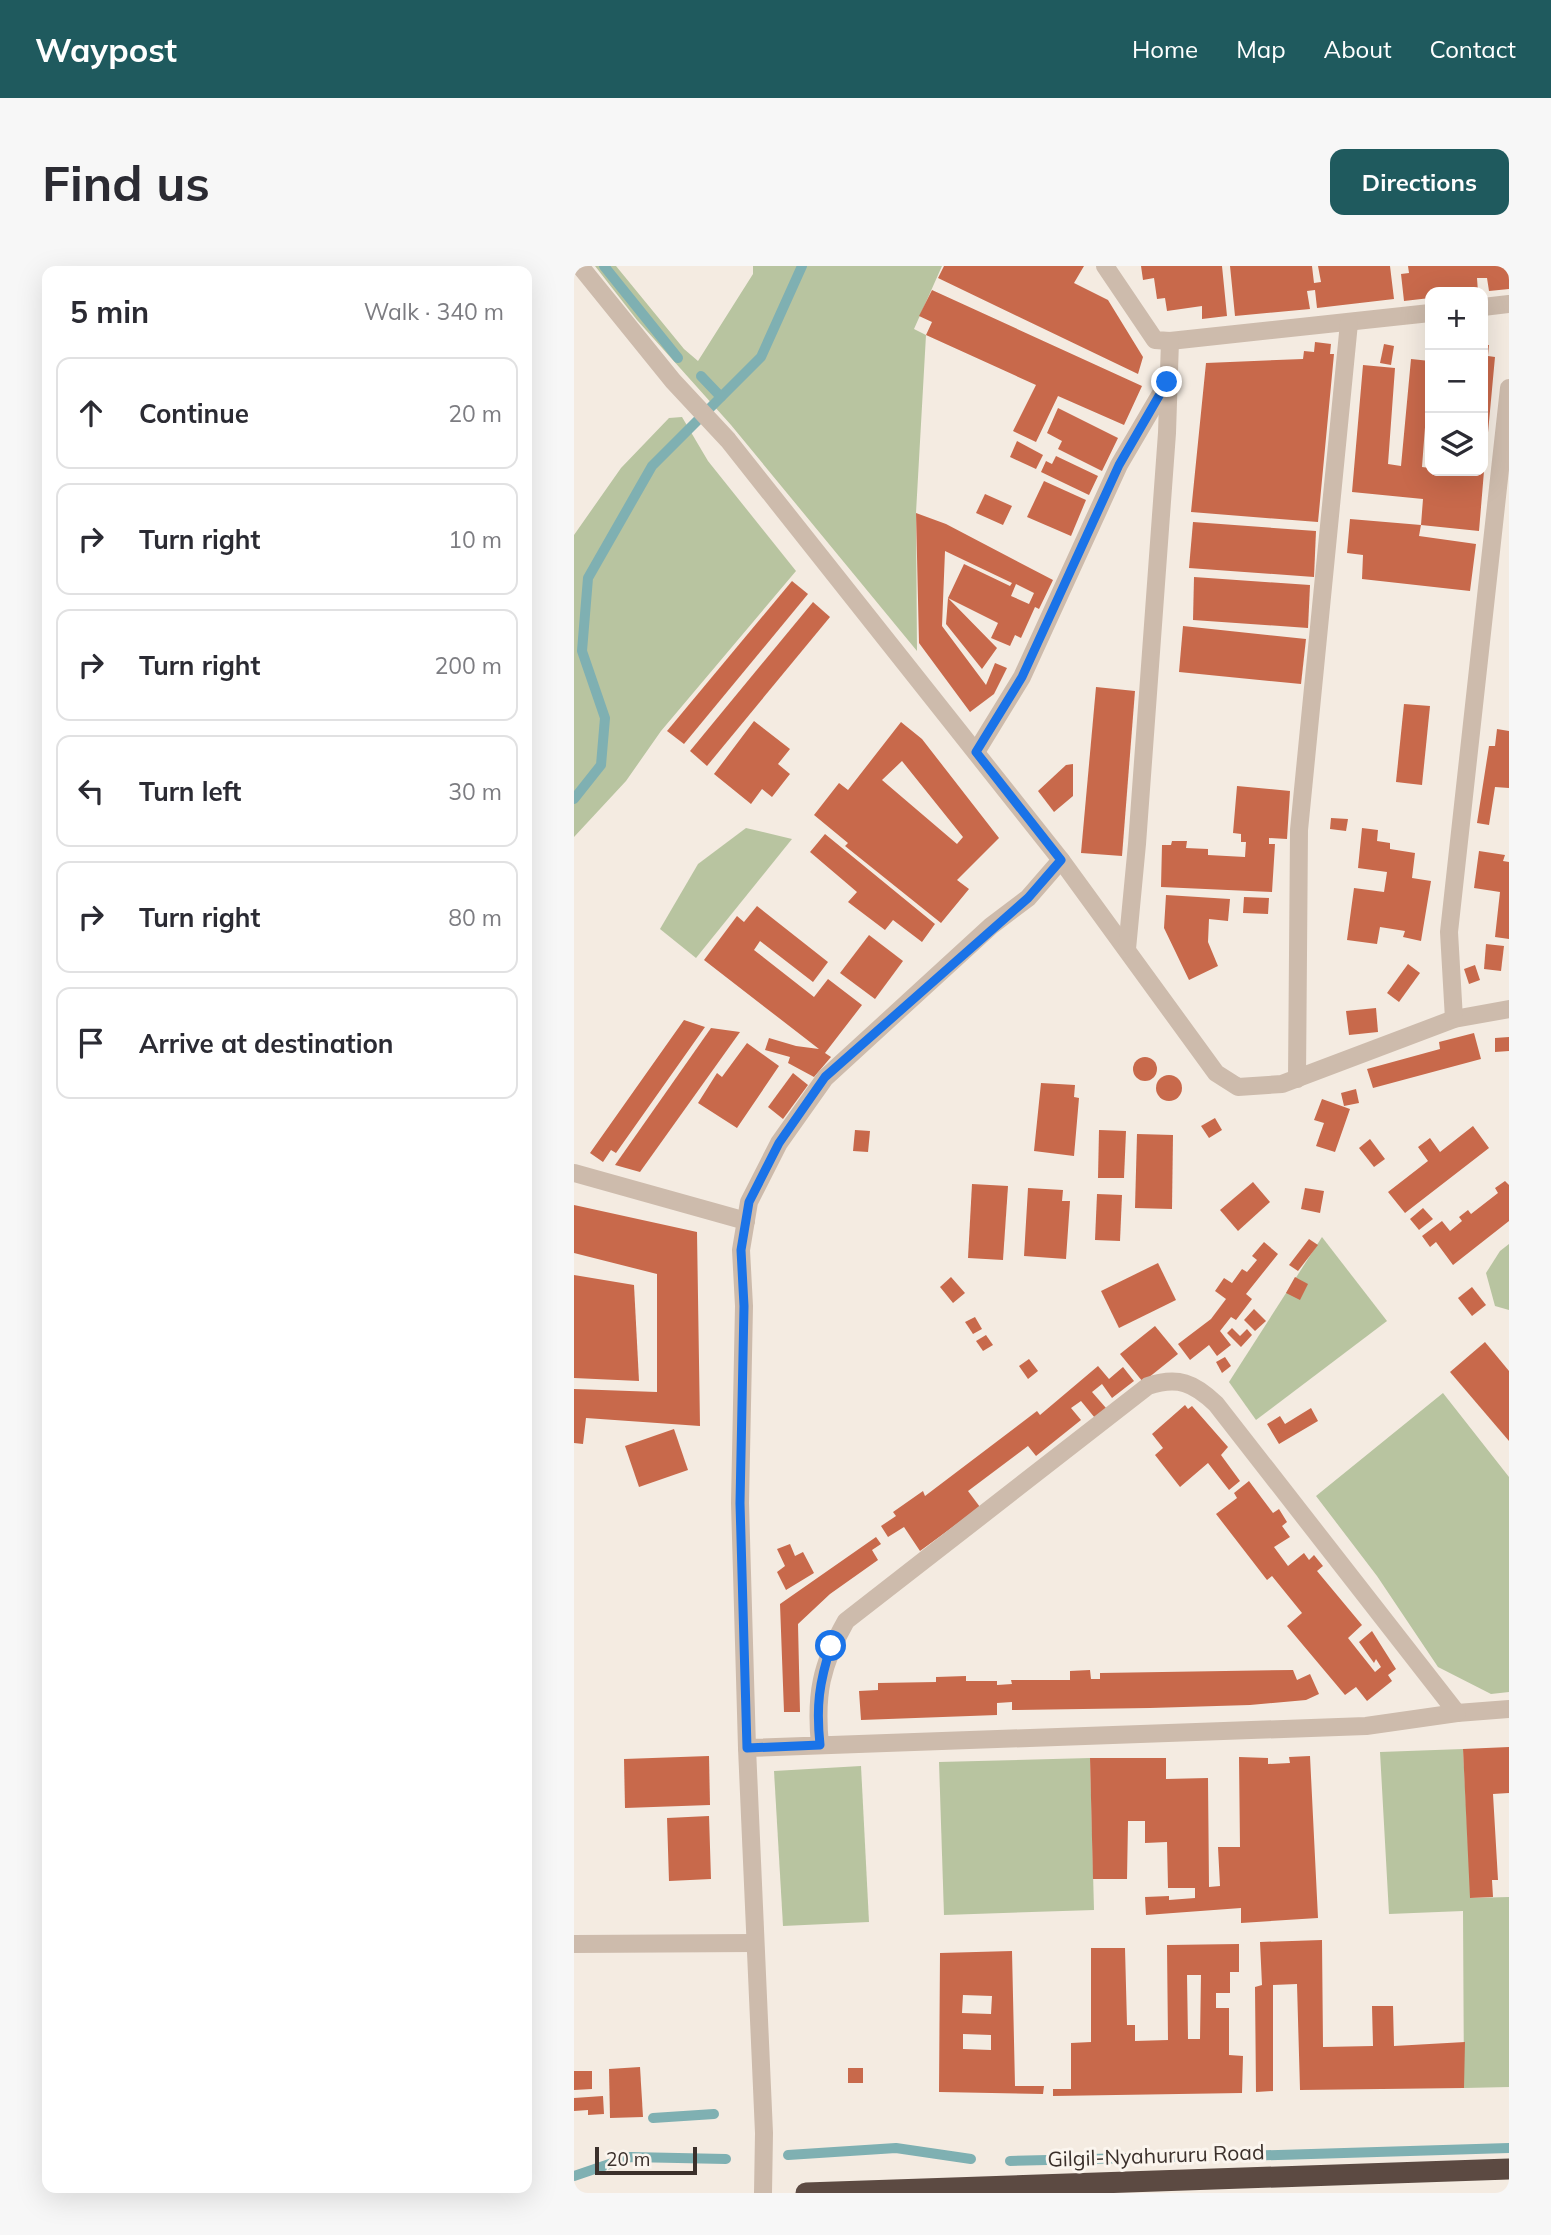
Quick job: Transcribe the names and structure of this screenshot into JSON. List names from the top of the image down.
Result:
{
  "streets": {
    "highway": ["Gilgil-Nyahururu Road"]
  },
  "scale_bar": "20 m",
  "page": {
    "header": "Waypost",
    "nav": [
      "Home",
      "Map",
      "About",
      "Contact"
    ],
    "buttons": "Directions",
    "title": "Find us",
    "heading": ["5 min", "Walk · 340 m"],
    "map_buttons": ["+", "−"],
    "list": [
      ["Continue", "20 m"],
      ["Turn right", "10 m"],
      ["Turn right", "200 m"],
      ["Turn left", "30 m"],
      ["Turn right", "80 m"],
      "Arrive at destination"
    ],
    "scale": "20 m"
  }
}
